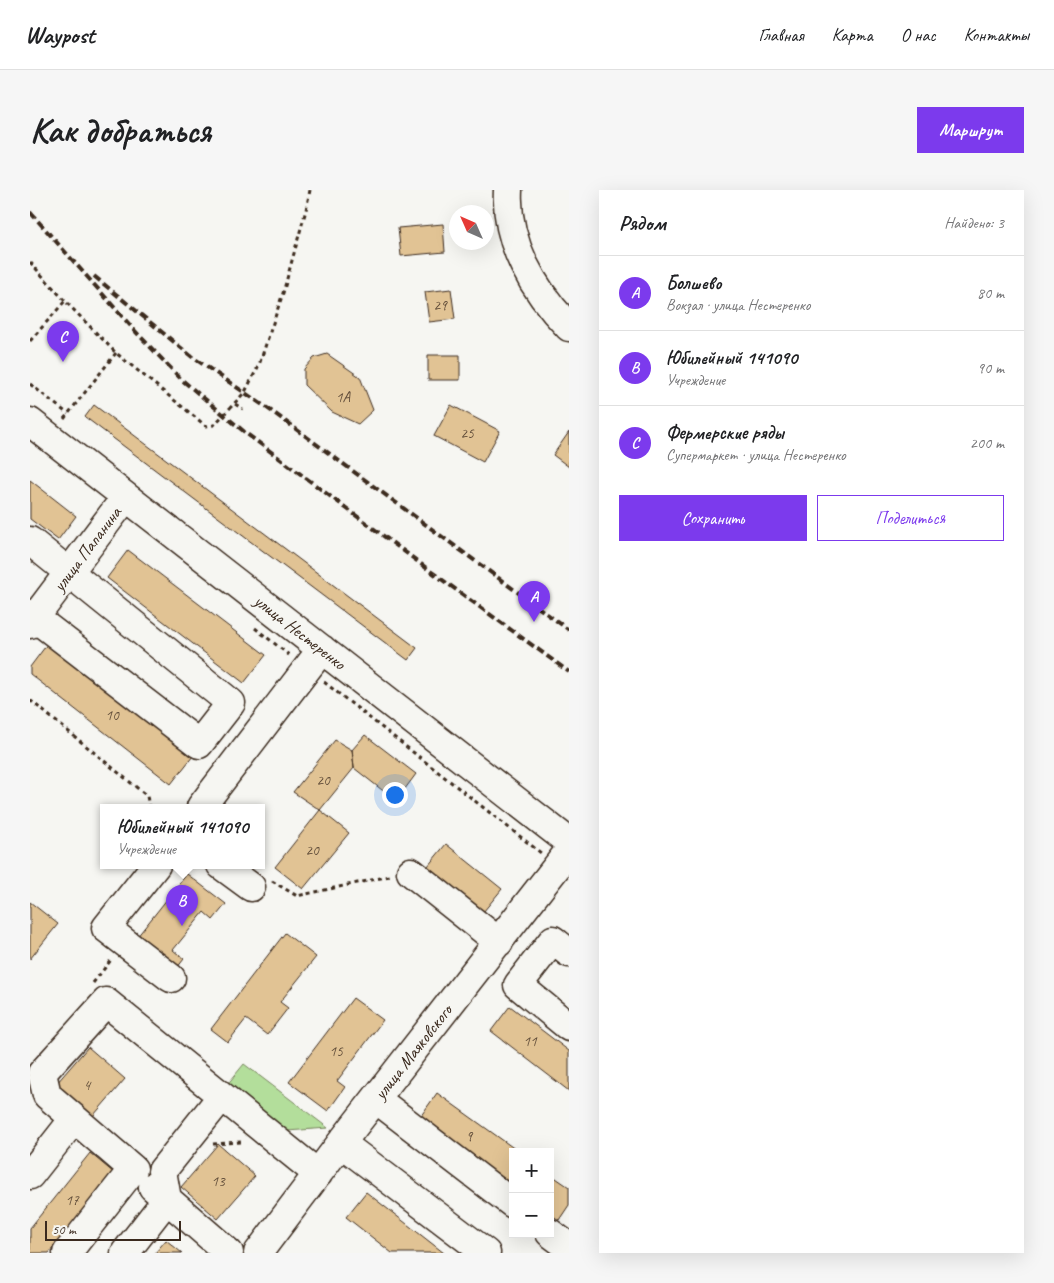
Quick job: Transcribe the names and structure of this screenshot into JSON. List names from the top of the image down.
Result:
{
  "streets": {
    "street": ["улица Папанина", "улица Нестеренко", "улица Маяковского"]
  },
  "crossings": [
    ["улица Папанина", "улица Нестеренко"]
  ],
  "house_numbers": [
    "29",
    "1А",
    "25",
    "10",
    "20",
    "20",
    "11",
    "15",
    "4",
    "9",
    "13",
    "17"
  ],
  "scale_bar": "50 m",
  "north": "top left",
  "page": {
    "header": "Waypost",
    "nav": [
      "Главная",
      "Карта",
      "О нас",
      "Контакты"
    ],
    "buttons": [
      "Маршрут",
      ["Сохранить", "Поделиться"]
    ],
    "title": "Как добраться",
    "heading": ["Рядом", "Найдено: 3"],
    "list": [
      {
        "mark": "A",
        "name": "Болшево",
        "note": "Вокзал · улица Нестеренко",
        "value": "80 m"
      },
      {
        "mark": "B",
        "name": "Юбилейный 141090",
        "note": "Учреждение",
        "value": "90 m"
      },
      {
        "mark": "C",
        "name": "Фермерские ряды",
        "note": "Супермаркет · улица Нестеренко",
        "value": "200 m"
      }
    ],
    "pins": ["C", "A", "B"],
    "popup": ["Юбилейный 141090", "Учреждение"],
    "map_buttons": ["+", "−"],
    "scale": "50 m"
  }
}
